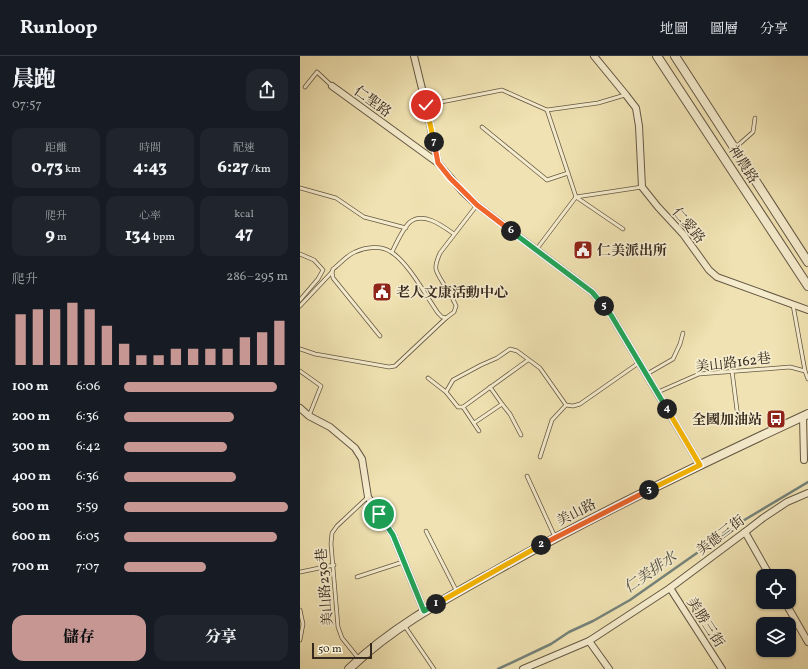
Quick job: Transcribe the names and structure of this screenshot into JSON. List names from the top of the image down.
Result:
{
  "streets": {
    "street": [
      "仁聖路",
      "神農路",
      "仁愛路",
      "美山路",
      "美德三街",
      "美勝三街"
    ],
    "lane": ["美山路162巷", "美山路230巷"]
  },
  "crossings": [
    ["美山路", "美山路230巷"],
    ["美德三街", "美勝三街"]
  ],
  "water": ["仁美排水"],
  "places": {
    "public building": ["仁美派出所", "老人文康活動中心"],
    "bus stop": ["全國加油站"]
  },
  "scale_bar": "50 m",
  "page": {
    "header": "Runloop",
    "nav": ["地圖", "圖層", "分享"],
    "heading": ["晨跑", "07:57"],
    "stats": [
      ["距離", "0.73 km"],
      ["時間", "4:43"],
      ["配速", "6:27 /km"],
      ["爬升", "9 m"],
      ["心率", "134 bpm"],
      ["kcal", "47"]
    ],
    "pins": [
      "7",
      "6",
      "5",
      "4",
      "3",
      "2",
      "1"
    ],
    "chart": ["爬升", "286–295 m"],
    "list": [
      {
        "name": "100 m",
        "note": "6:06"
      },
      {
        "name": "200 m",
        "note": "6:36"
      },
      {
        "name": "300 m",
        "note": "6:42"
      },
      {
        "name": "400 m",
        "note": "6:36"
      },
      {
        "name": "500 m",
        "note": "5:59"
      },
      {
        "name": "600 m",
        "note": "6:05"
      },
      {
        "name": "700 m",
        "note": "7:07"
      }
    ],
    "buttons": ["儲存", "分享"],
    "scale": "50 m"
  }
}
